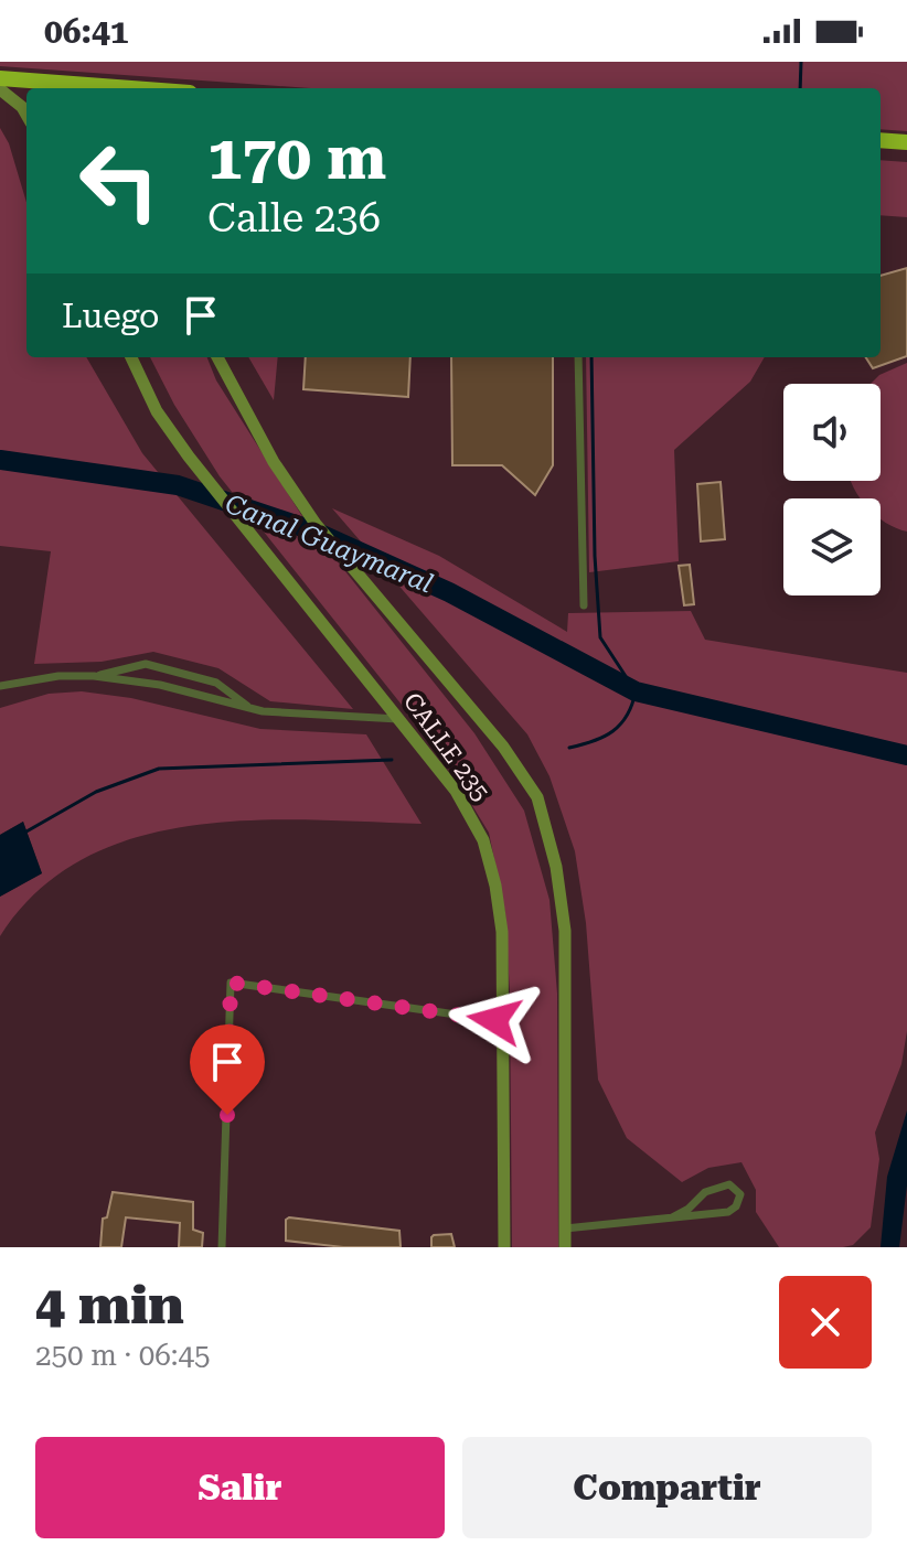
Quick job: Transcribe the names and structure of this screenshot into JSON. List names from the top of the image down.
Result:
{
  "streets": {
    "main road": ["CALLE 235"]
  },
  "water": ["Canal Guaymaral"],
  "page": {
    "status": "06:41",
    "turn": ["170 m", "Calle 236"],
    "then": "Luego",
    "heading": ["4 min", "250 m · 06:45"],
    "buttons": ["Salir", "Compartir"]
  }
}
